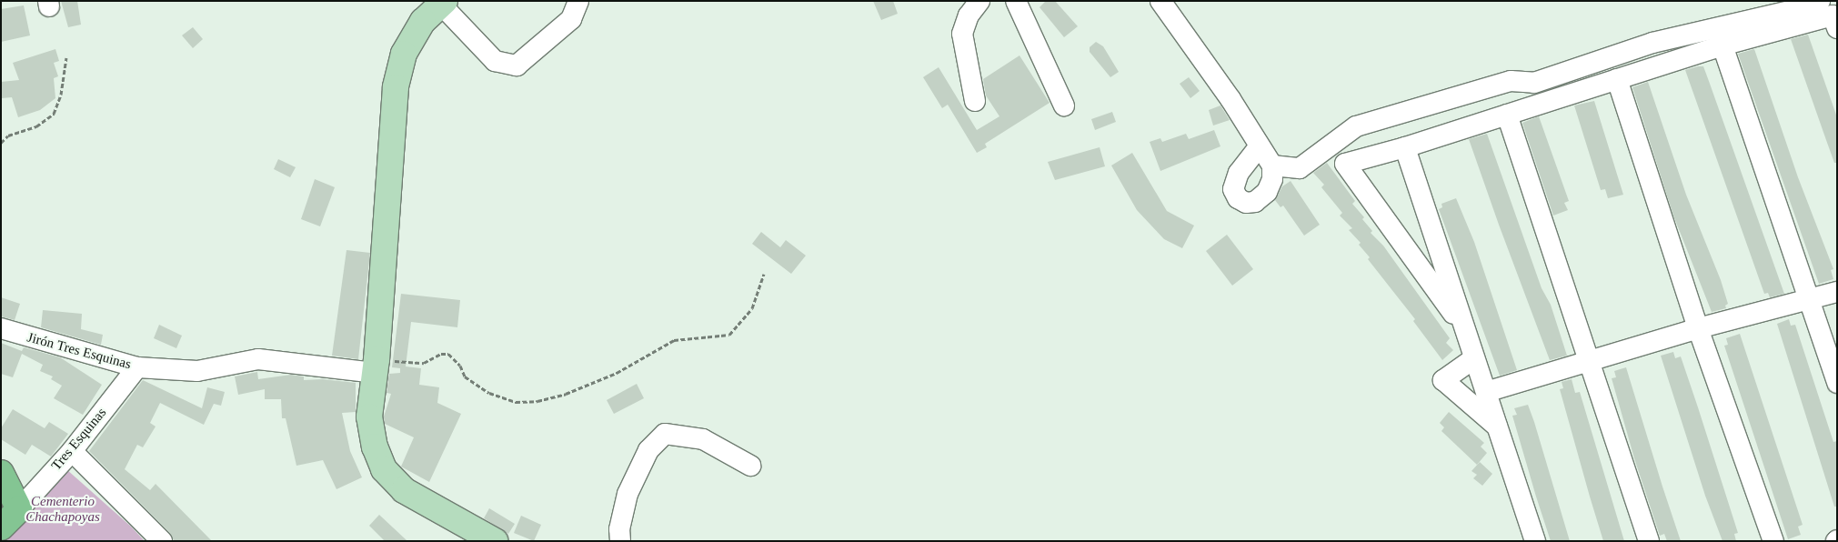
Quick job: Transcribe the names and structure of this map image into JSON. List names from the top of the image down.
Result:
{
  "streets": {
    "highway": ["Tres Esquinas"],
    "street": ["Jirón Tres Esquinas"]
  },
  "crossings": [
    ["Jirón Tres Esquinas", "Tres Esquinas"]
  ],
  "parks": ["Cementerio Chachapoyas"]
}
